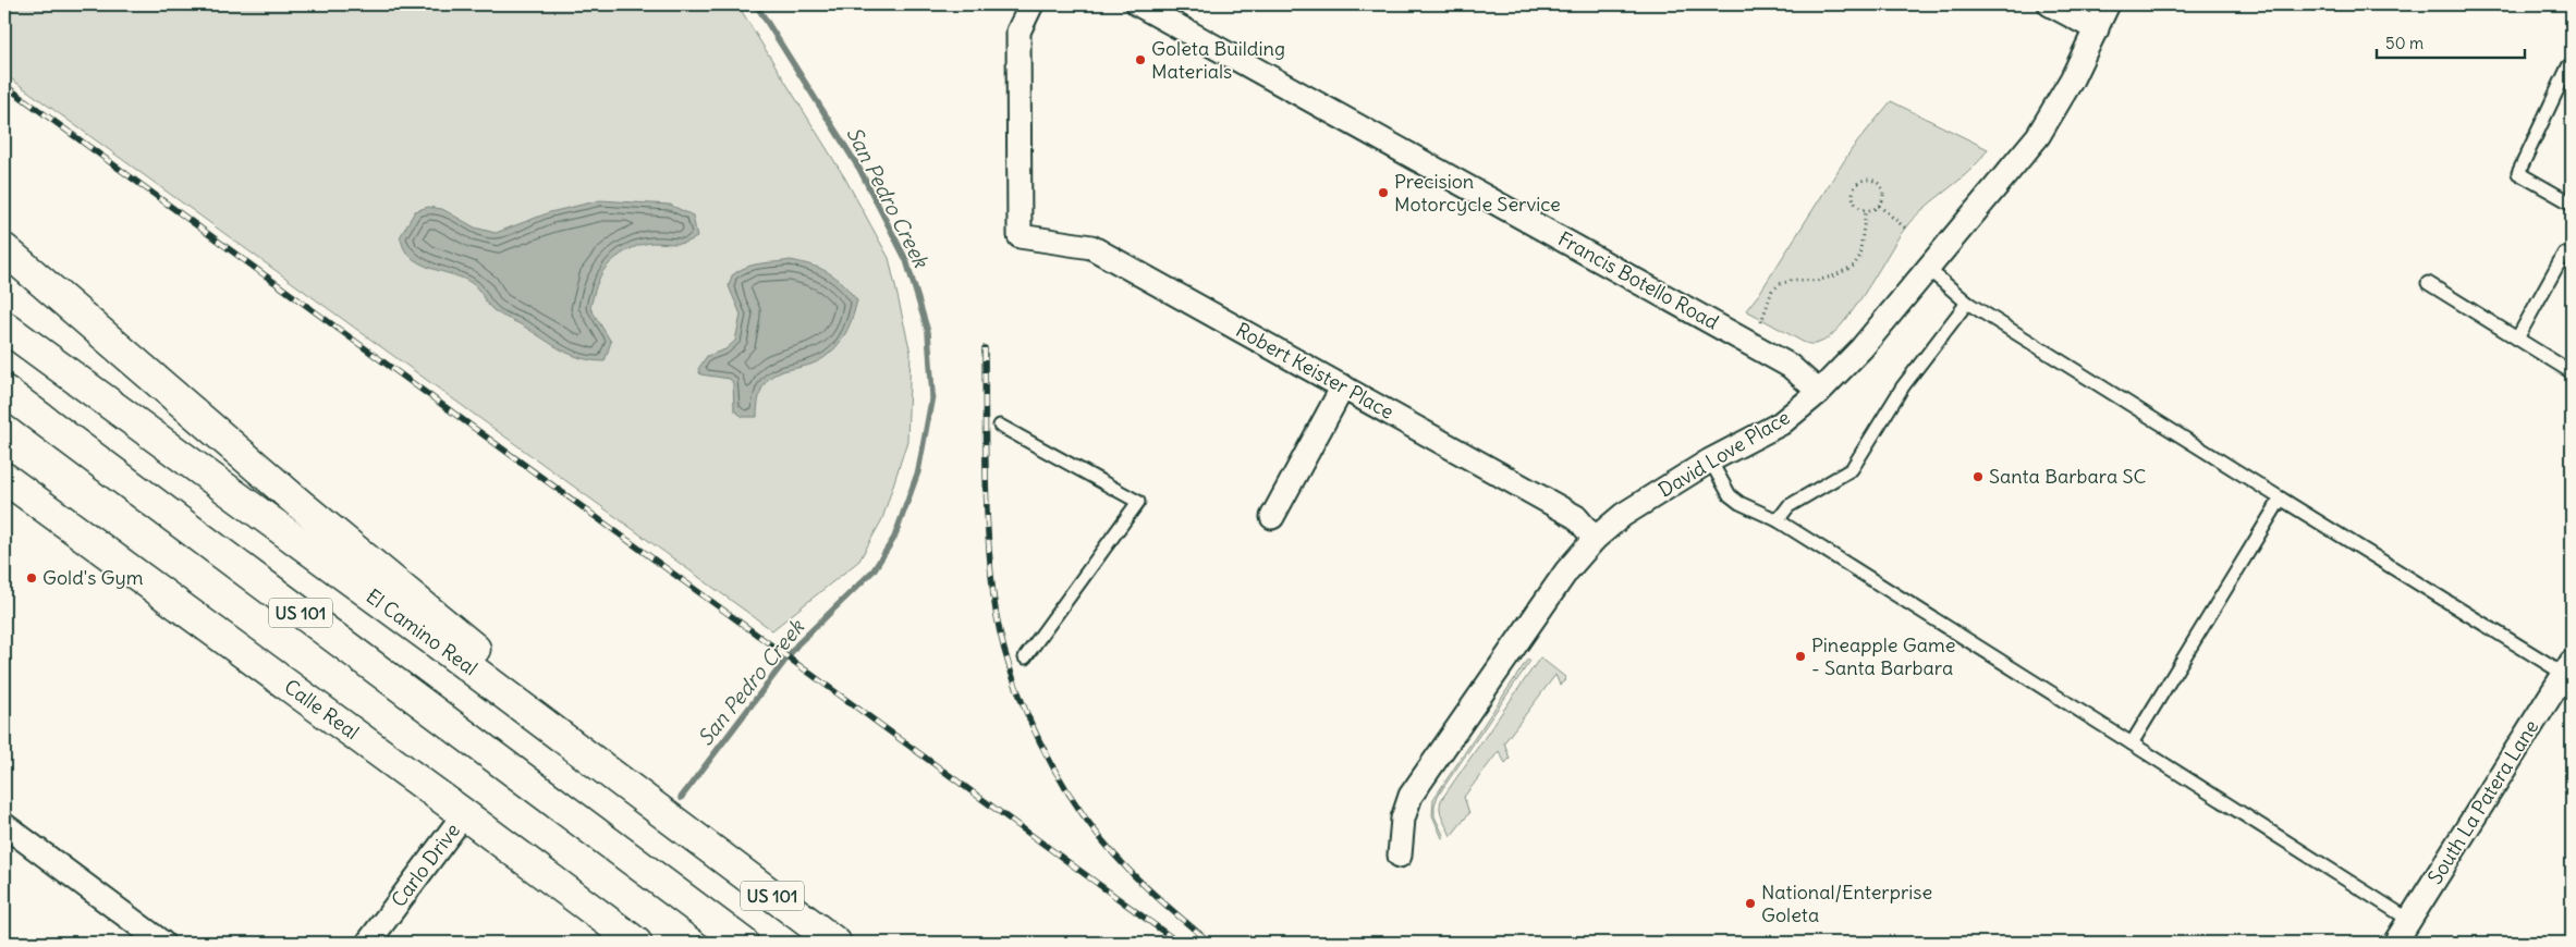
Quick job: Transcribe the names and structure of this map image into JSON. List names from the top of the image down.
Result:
{
  "streets": {
    "main road": ["US 101", "El Camino Real", "Calle Real"],
    "street": [
      "Francis Botello Road",
      "Robert Keister Place",
      "David Love Place",
      "South La Patera Lane",
      "Carlo Drive"
    ]
  },
  "crossings": [
    ["Francis Botello Road", "David Love Place"],
    ["Robert Keister Place", "David Love Place"],
    ["Calle Real", "Carlo Drive"]
  ],
  "water": ["San Pedro Creek"],
  "places": [
    "Goleta Building Materials",
    "Precision Motorcycle Service",
    "Santa Barbara SC",
    "Gold's Gym",
    "Pineapple Game - Santa Barbara",
    "National/Enterprise Goleta"
  ],
  "scale_bar": "50 m"
}
